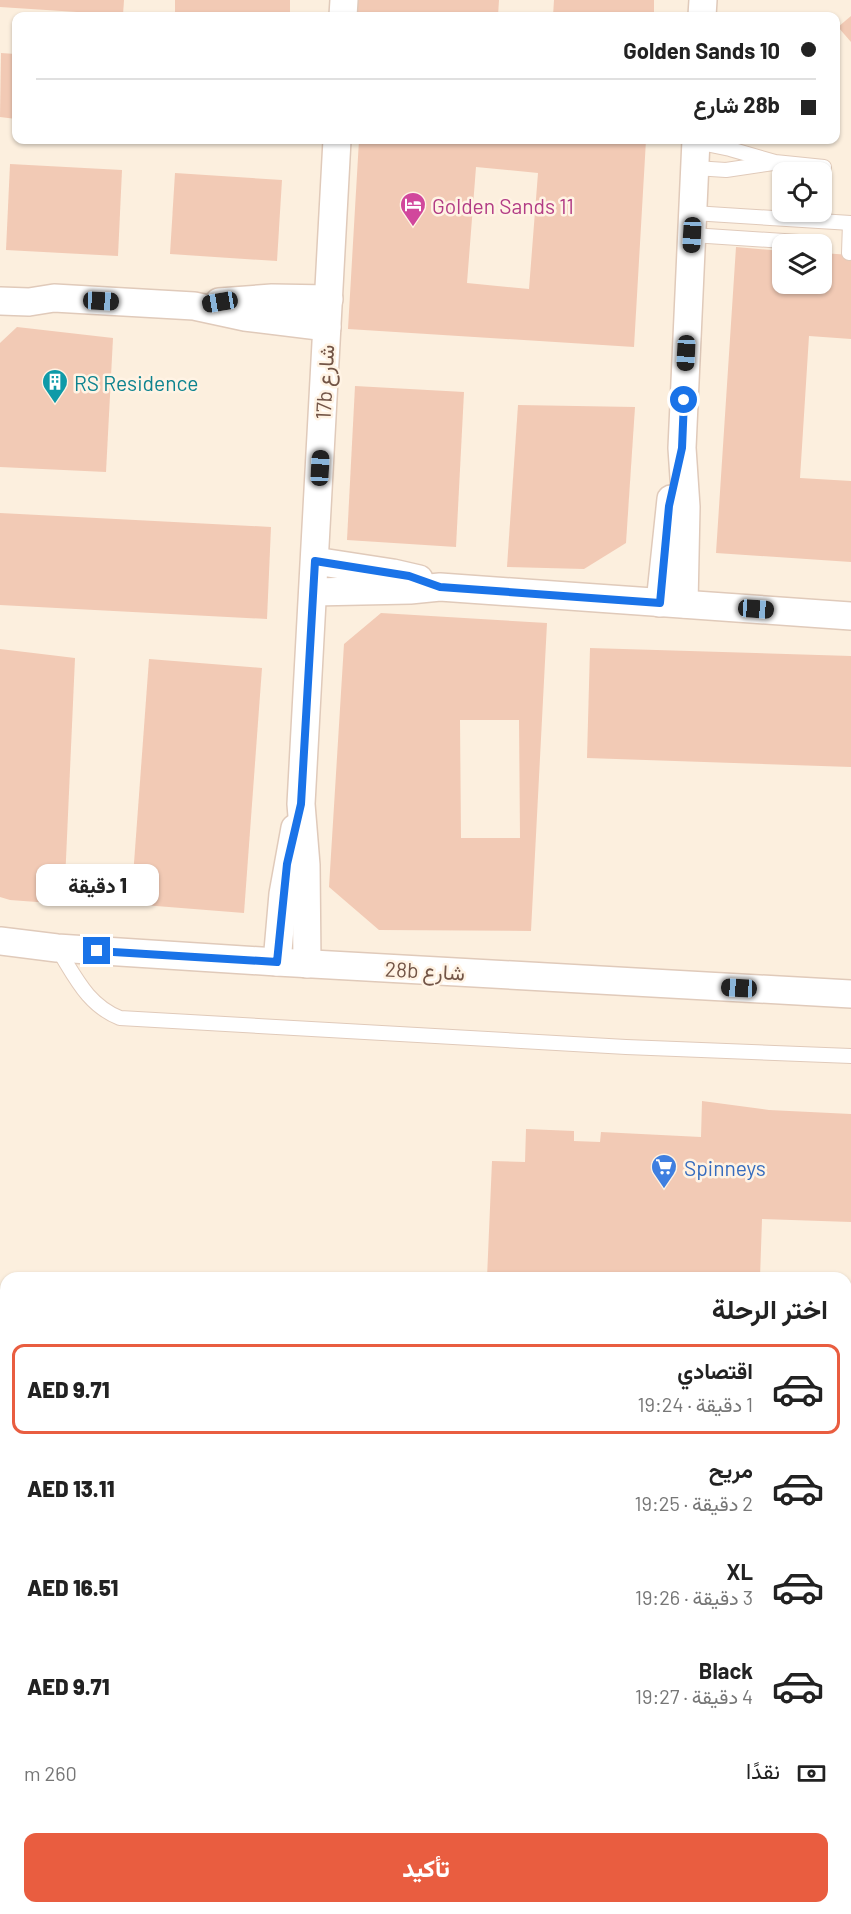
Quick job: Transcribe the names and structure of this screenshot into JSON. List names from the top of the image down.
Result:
{
  "streets": {
    "street": ["17b شارع", "28b شارع"]
  },
  "crossings": [
    ["17b شارع", "28b شارع"]
  ],
  "places": {
    "hotel": ["Golden Sands 11"],
    "building": ["RS Residence"],
    "supermarket": ["Spinneys"]
  },
  "page": {
    "banner": ["Golden Sands 10", "28b شارع"],
    "bubble": "1 دقيقة",
    "heading": "اختر الرحلة",
    "list": [
      {
        "name": "اقتصادي",
        "note": "1 دقيقة · 19:24",
        "value": "AED 9.71"
      },
      {
        "name": "مريح",
        "note": "2 دقيقة · 19:25",
        "value": "AED 13.11"
      },
      {
        "name": "XL",
        "note": "3 دقيقة · 19:26",
        "value": "AED 16.51"
      },
      {
        "name": "Black",
        "note": "4 دقيقة · 19:27",
        "value": "AED 9.71"
      }
    ],
    "pay": ["نقدًا", "260 m"],
    "buttons": "تأكيد"
  }
}
